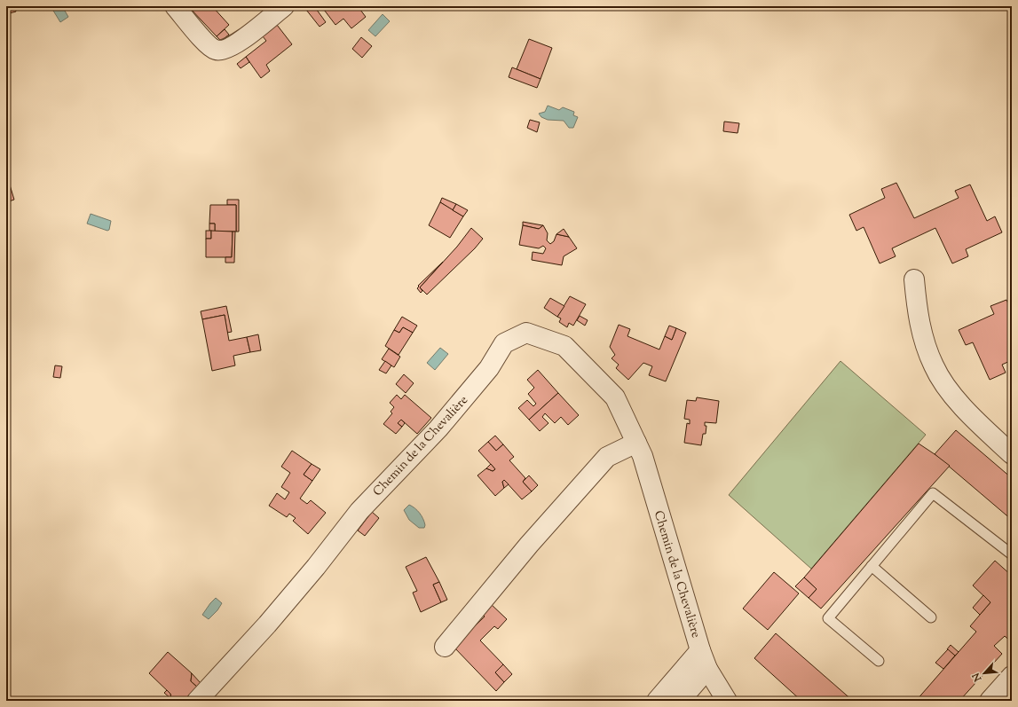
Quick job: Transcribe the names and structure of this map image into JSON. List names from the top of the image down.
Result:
{
  "streets": {
    "street": ["Chemin de la Chevalière"]
  },
  "north": "bottom left"
}
